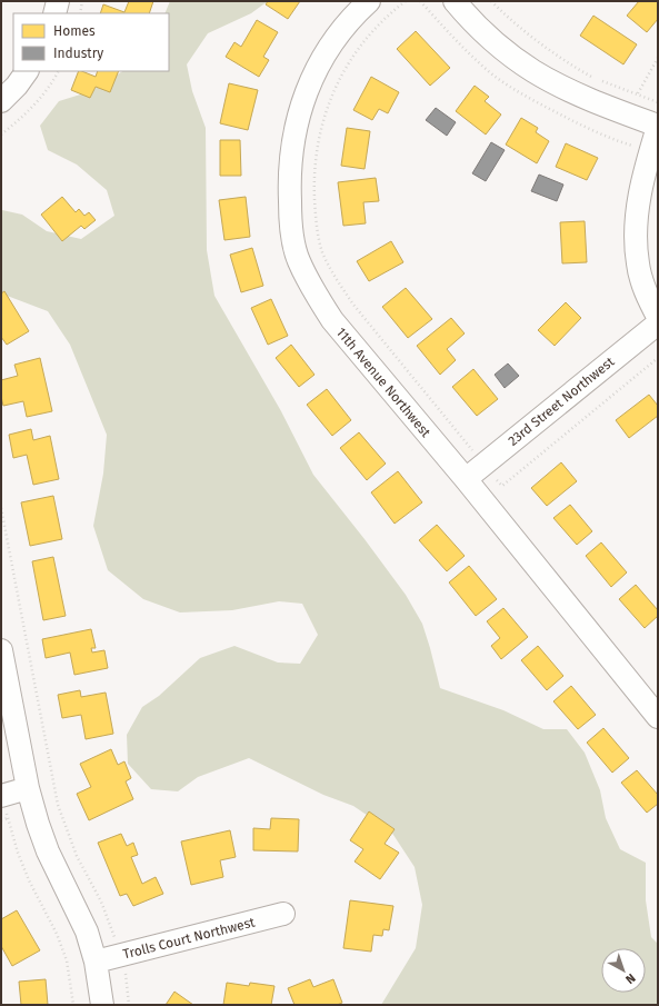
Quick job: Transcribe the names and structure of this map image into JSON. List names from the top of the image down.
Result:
{
  "streets": {
    "street": ["11th Avenue Northwest", "23rd Street Northwest", "Trolls Court Northwest"]
  },
  "crossings": [
    ["11th Avenue Northwest", "23rd Street Northwest"]
  ],
  "legend": ["Homes", "Industry"],
  "north": "bottom right"
}
